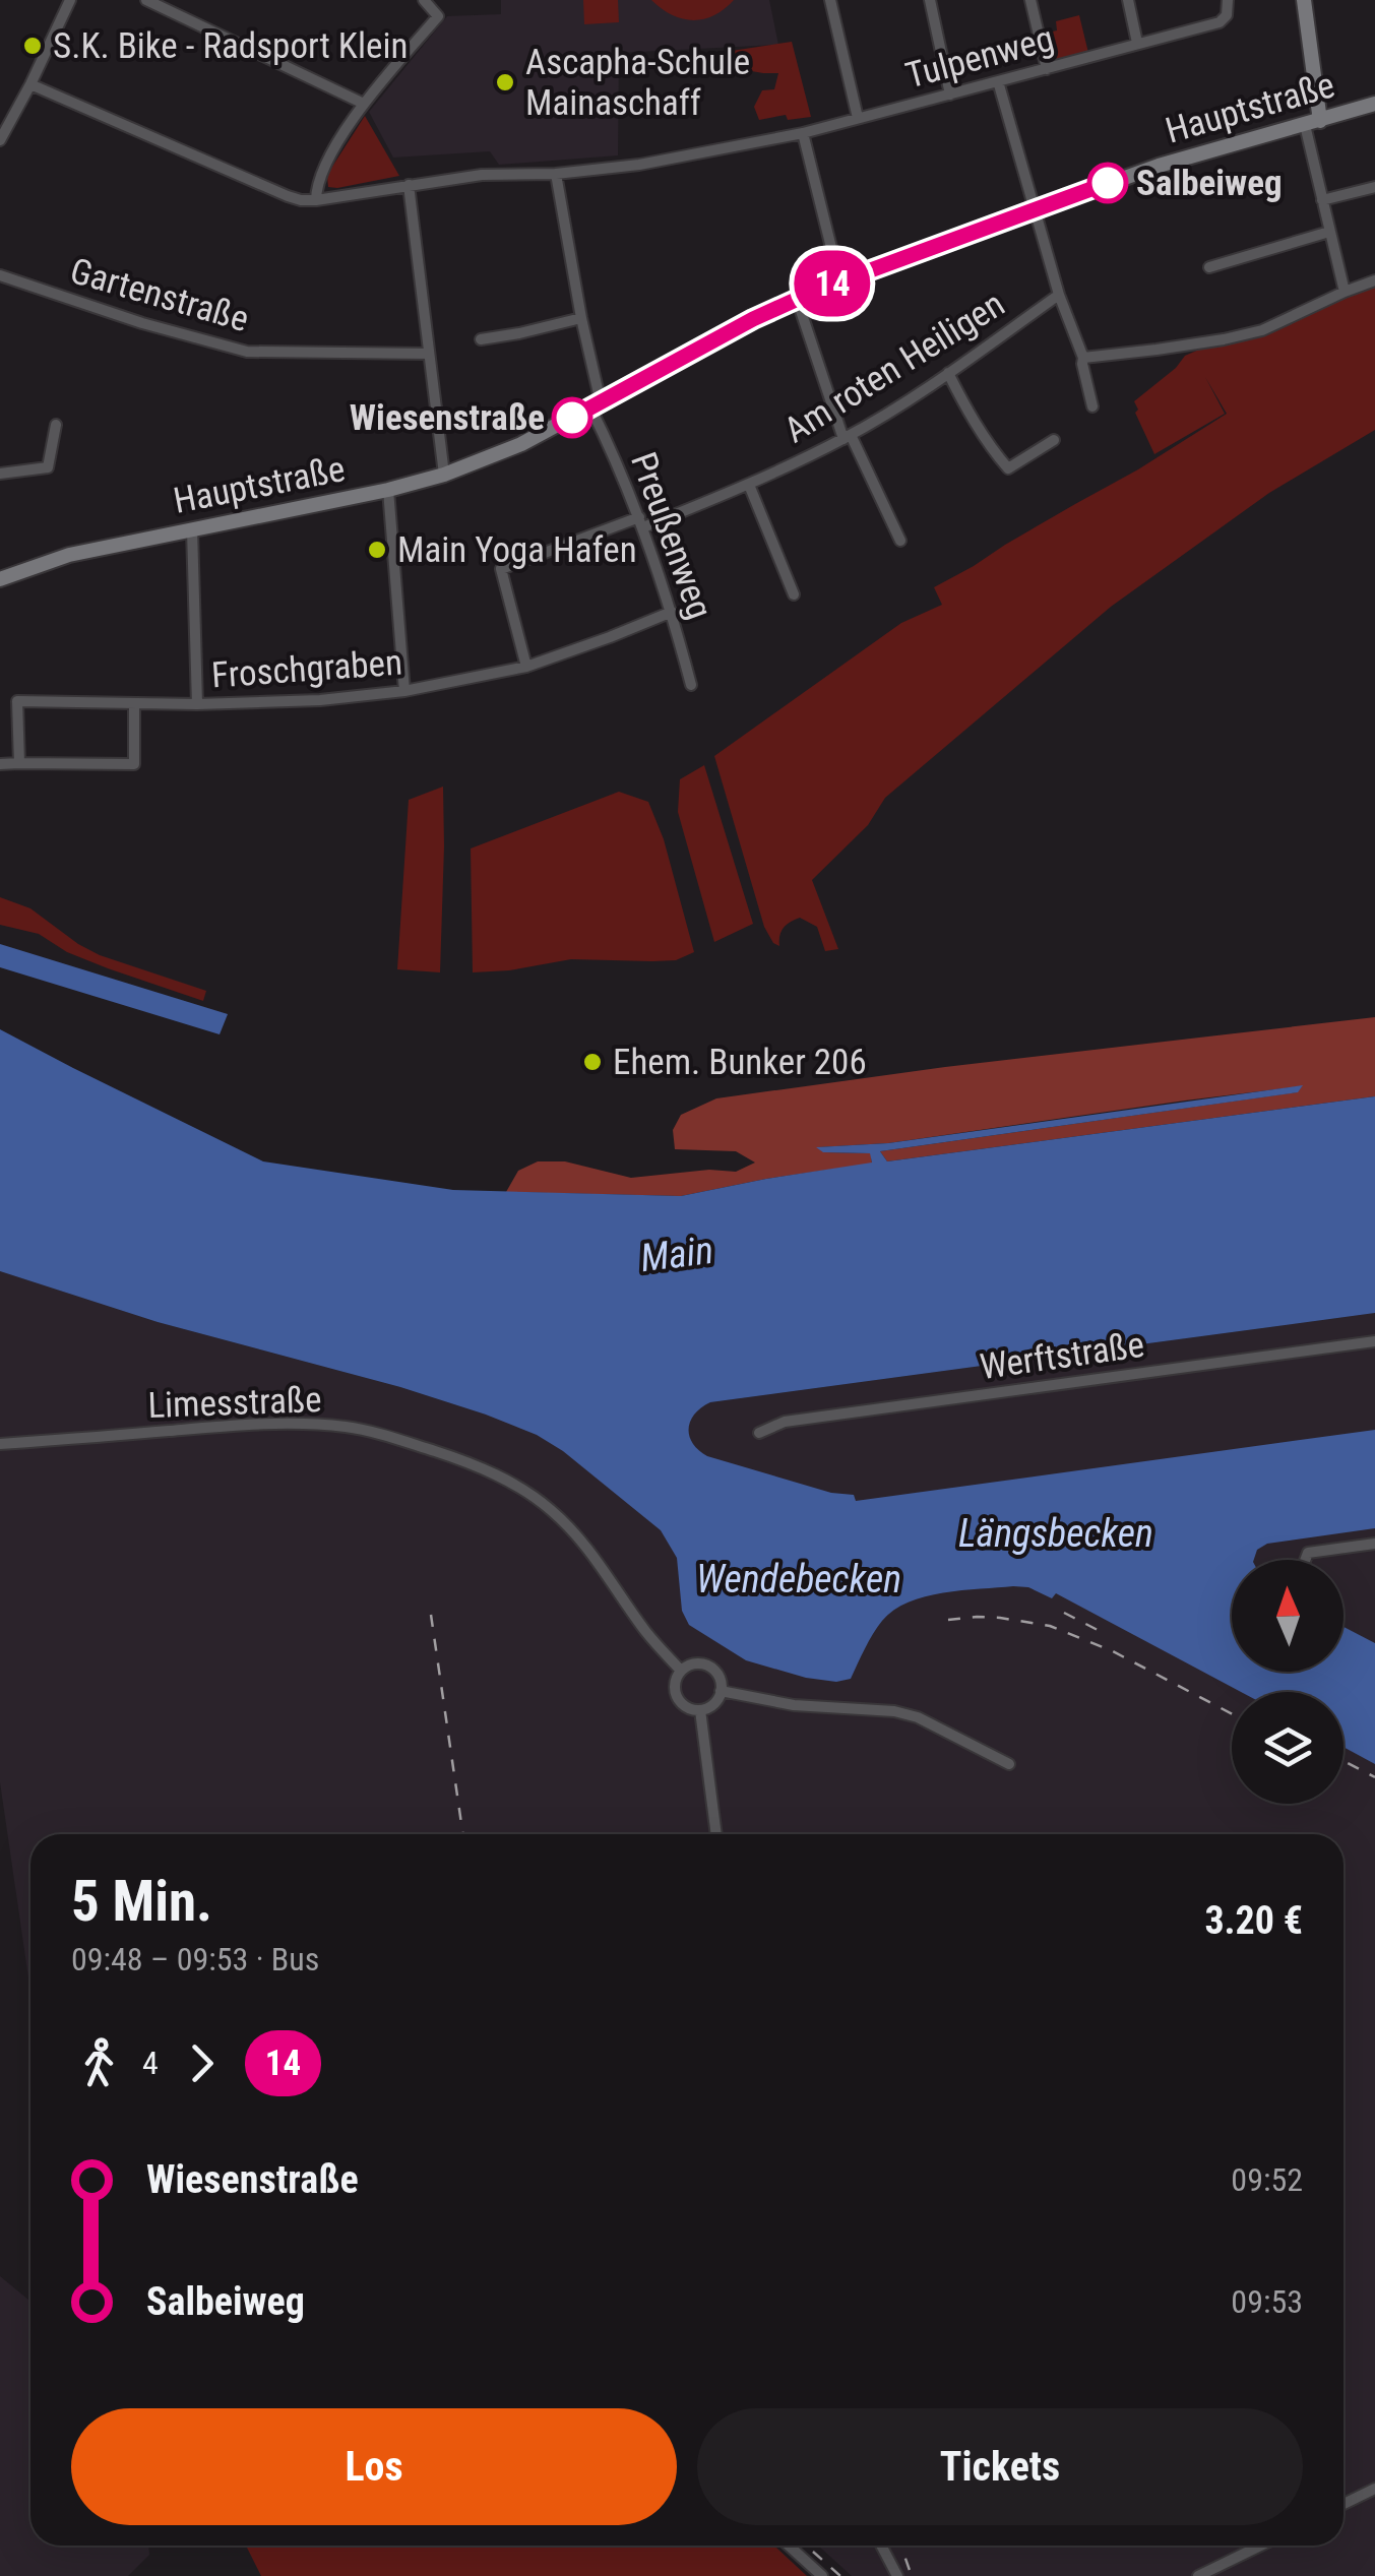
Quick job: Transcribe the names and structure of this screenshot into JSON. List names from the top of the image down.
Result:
{
  "streets": {
    "street": [
      "Tulpenweg",
      "Hauptstraße",
      "Gartenstraße",
      "Am roten Heiligen",
      "Preußenweg",
      "Froschgraben",
      "Werftstraße",
      "Limesstraße"
    ]
  },
  "crossings": [
    ["Tulpenweg", "Preußenweg"],
    ["Hauptstraße", "Preußenweg"],
    ["Am roten Heiligen", "Preußenweg"],
    ["Am roten Heiligen", "Froschgraben"],
    ["Preußenweg", "Froschgraben"]
  ],
  "water": ["Main", "Längsbecken", "Wendebecken"],
  "places": [
    "S.K. Bike - Radsport Klein",
    "Ascapha-Schule Mainaschaff",
    "Salbeiweg",
    "Wiesenstraße",
    "Main Yoga Hafen",
    "Ehem. Bunker 206"
  ],
  "lines": ["bus line 14"],
  "north": "top",
  "page": {
    "on_map": "14",
    "heading": ["5 Min.", "09:48 – 09:53 · Bus", "3.20 €"],
    "legs": ["4", "14"],
    "list": [
      {
        "name": "Wiesenstraße",
        "value": "09:52"
      },
      {
        "name": "Salbeiweg",
        "value": "09:53"
      }
    ],
    "buttons": ["Los", "Tickets"]
  }
}
